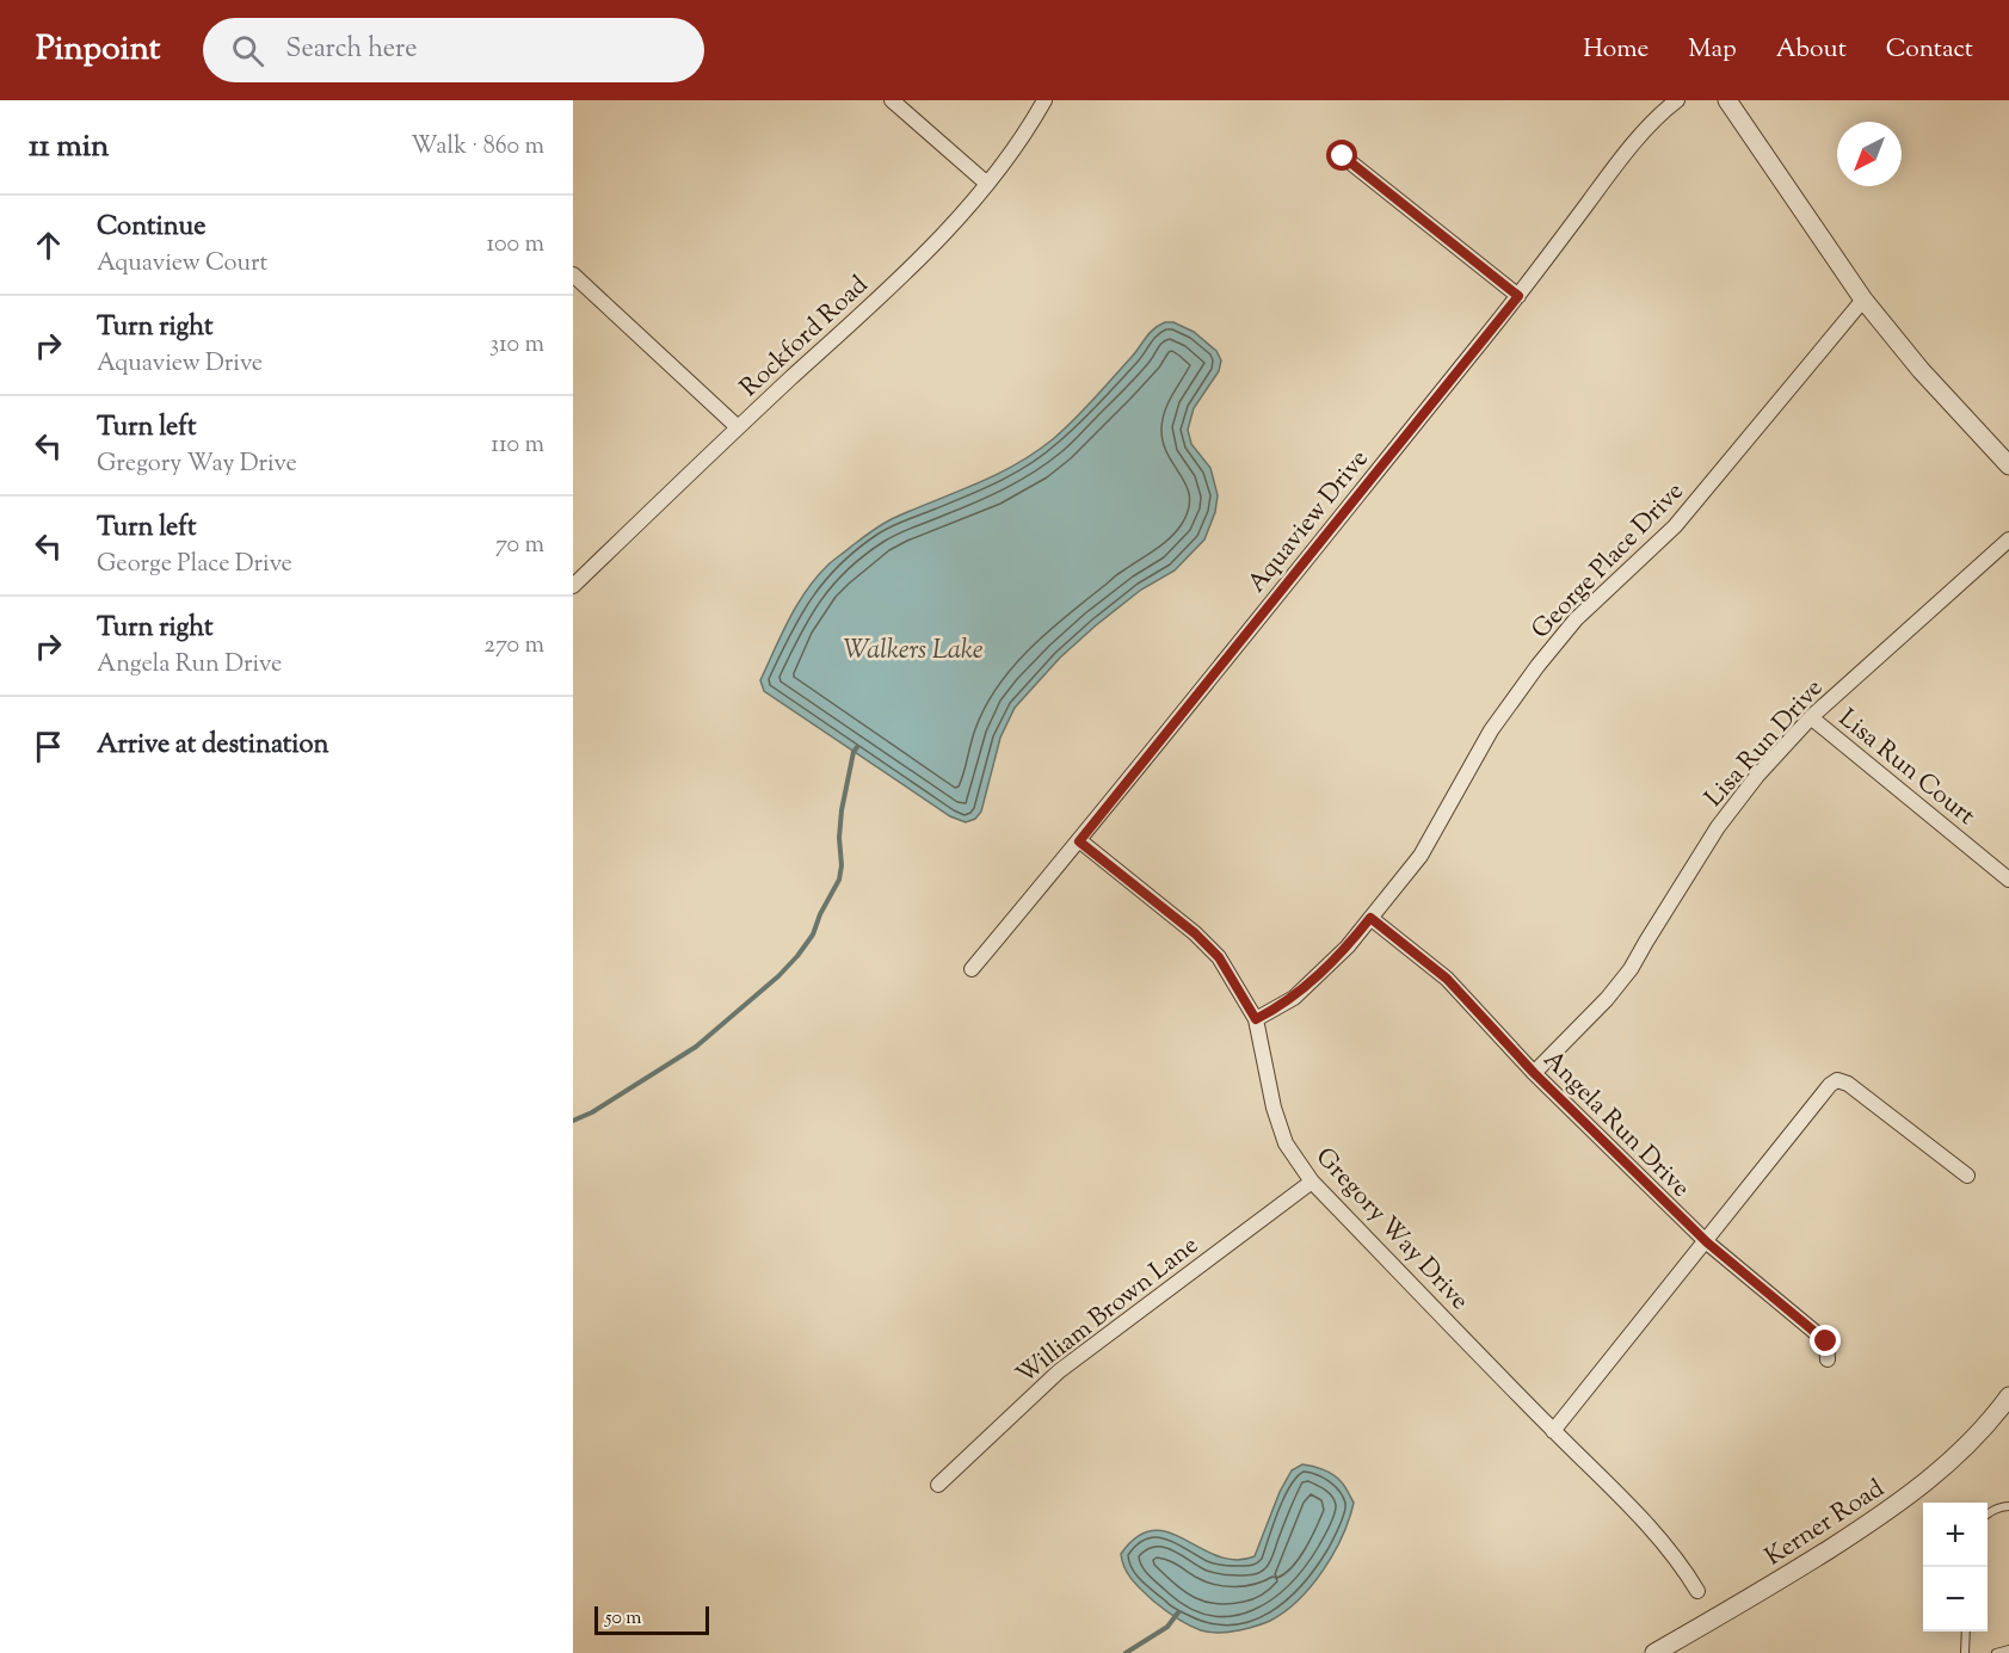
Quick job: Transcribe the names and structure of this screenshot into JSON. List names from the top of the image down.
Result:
{
  "streets": {
    "street": [
      "Rockford Road",
      "Aquaview Drive",
      "George Place Drive",
      "Lisa Run Drive",
      "Lisa Run Court",
      "Angela Run Drive",
      "Gregory Way Drive",
      "William Brown Lane",
      "Kerner Road"
    ]
  },
  "crossings": [
    ["Aquaview Drive", "Gregory Way Drive"],
    ["George Place Drive", "Angela Run Drive"],
    ["George Place Drive", "Gregory Way Drive"],
    ["Lisa Run Drive", "Lisa Run Court"],
    ["Lisa Run Drive", "Angela Run Drive"],
    ["Gregory Way Drive", "William Brown Lane"]
  ],
  "water": ["Walkers Lake"],
  "scale_bar": "50 m",
  "north": "bottom left",
  "page": {
    "header": "Pinpoint",
    "search": "Search here",
    "nav": [
      "Home",
      "Map",
      "About",
      "Contact"
    ],
    "heading": ["11 min", "Walk · 860 m"],
    "list": [
      ["Continue", "Aquaview Court", "100 m"],
      ["Turn right", "Aquaview Drive", "310 m"],
      ["Turn left", "Gregory Way Drive", "110 m"],
      ["Turn left", "George Place Drive", "70 m"],
      ["Turn right", "Angela Run Drive", "270 m"],
      "Arrive at destination"
    ],
    "map_buttons": ["+", "−"],
    "scale": "50 m"
  }
}
